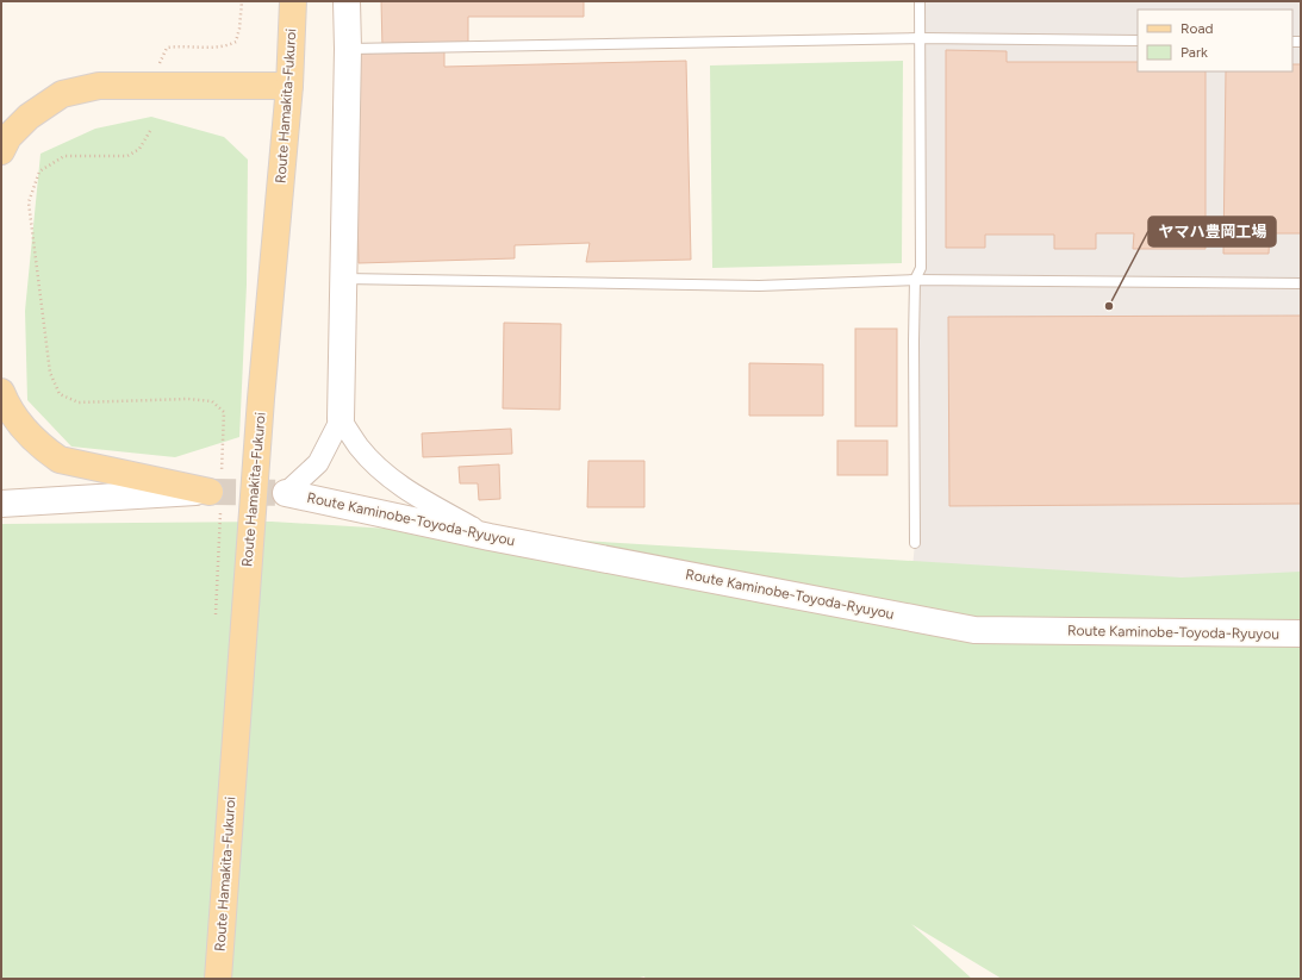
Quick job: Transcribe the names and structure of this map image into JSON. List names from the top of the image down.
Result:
{
  "streets": {
    "main road": ["Route Hamakita-Fukuroi", "Route Kaminobe-Toyoda-Ryuyou"]
  },
  "places": ["ヤマハ豊岡工場"],
  "legend": ["Road", "Park"]
}
